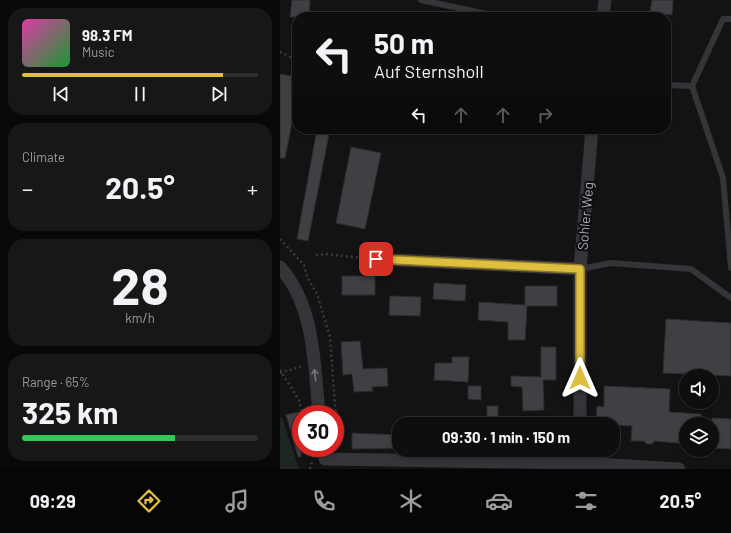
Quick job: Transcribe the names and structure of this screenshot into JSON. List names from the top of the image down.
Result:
{
  "streets": {
    "street": ["Sohler Weg"]
  },
  "page": {
    "turn": ["50 m", "Auf Sternsholl"],
    "song": ["98.3 FM", "Music"],
    "tile": [
      "Climate",
      ["28", "km/h"],
      ["Range · 65%", "325 km"]
    ],
    "heat": ["−", "20.5°", "+"],
    "limit": "30",
    "trip": "09:30 · 1 min · 150 m",
    "tabs": ["09:29", "20.5°"]
  }
}
